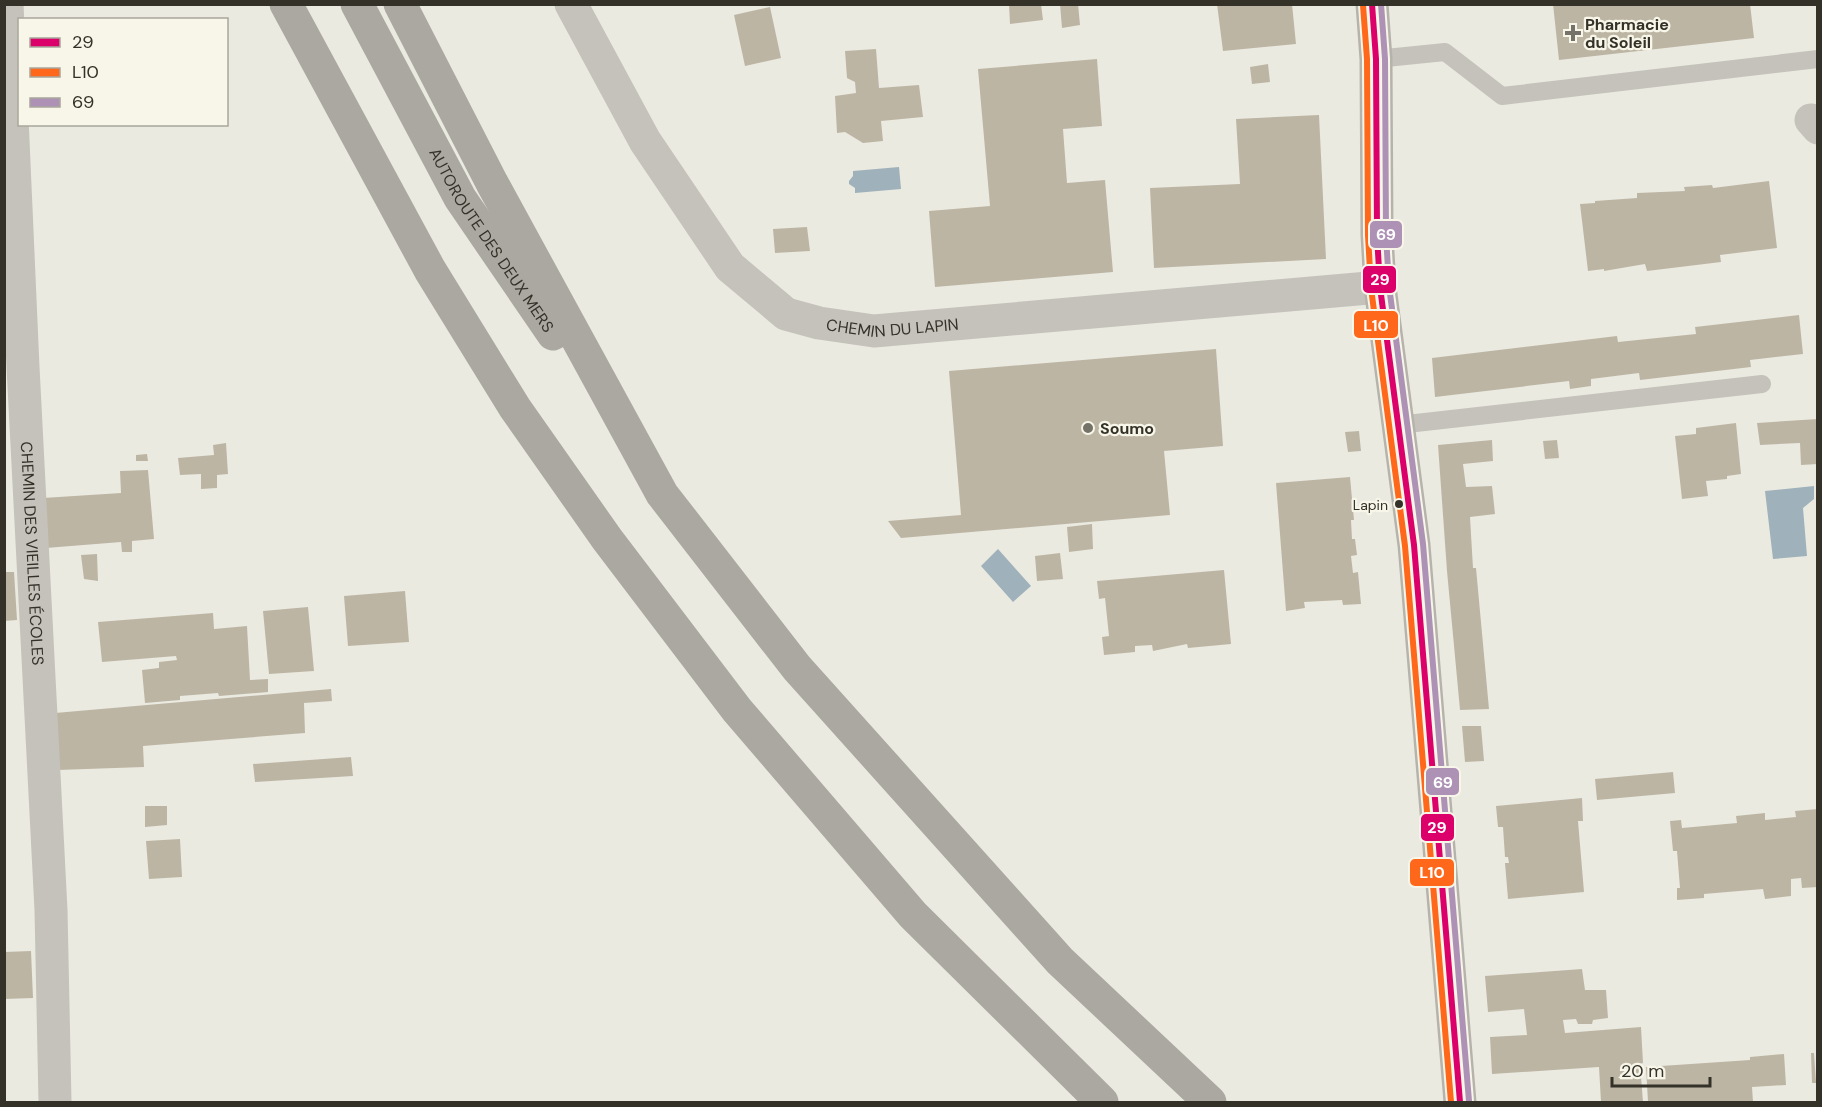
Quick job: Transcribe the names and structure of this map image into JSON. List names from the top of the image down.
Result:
{
  "streets": {
    "highway": ["AUTOROUTE DES DEUX MERS"],
    "street": ["CHEMIN DU LAPIN", "CHEMIN DES VIEILLES ÉCOLES"]
  },
  "places": {
    "health": ["Pharmacie du Soleil"],
    "other": ["Soumo", "Lapin"]
  },
  "lines": ["transit line 29", "transit line 69", "transit line L10"],
  "legend": ["29", "L10", "69"],
  "scale_bar": "20 m"
}
